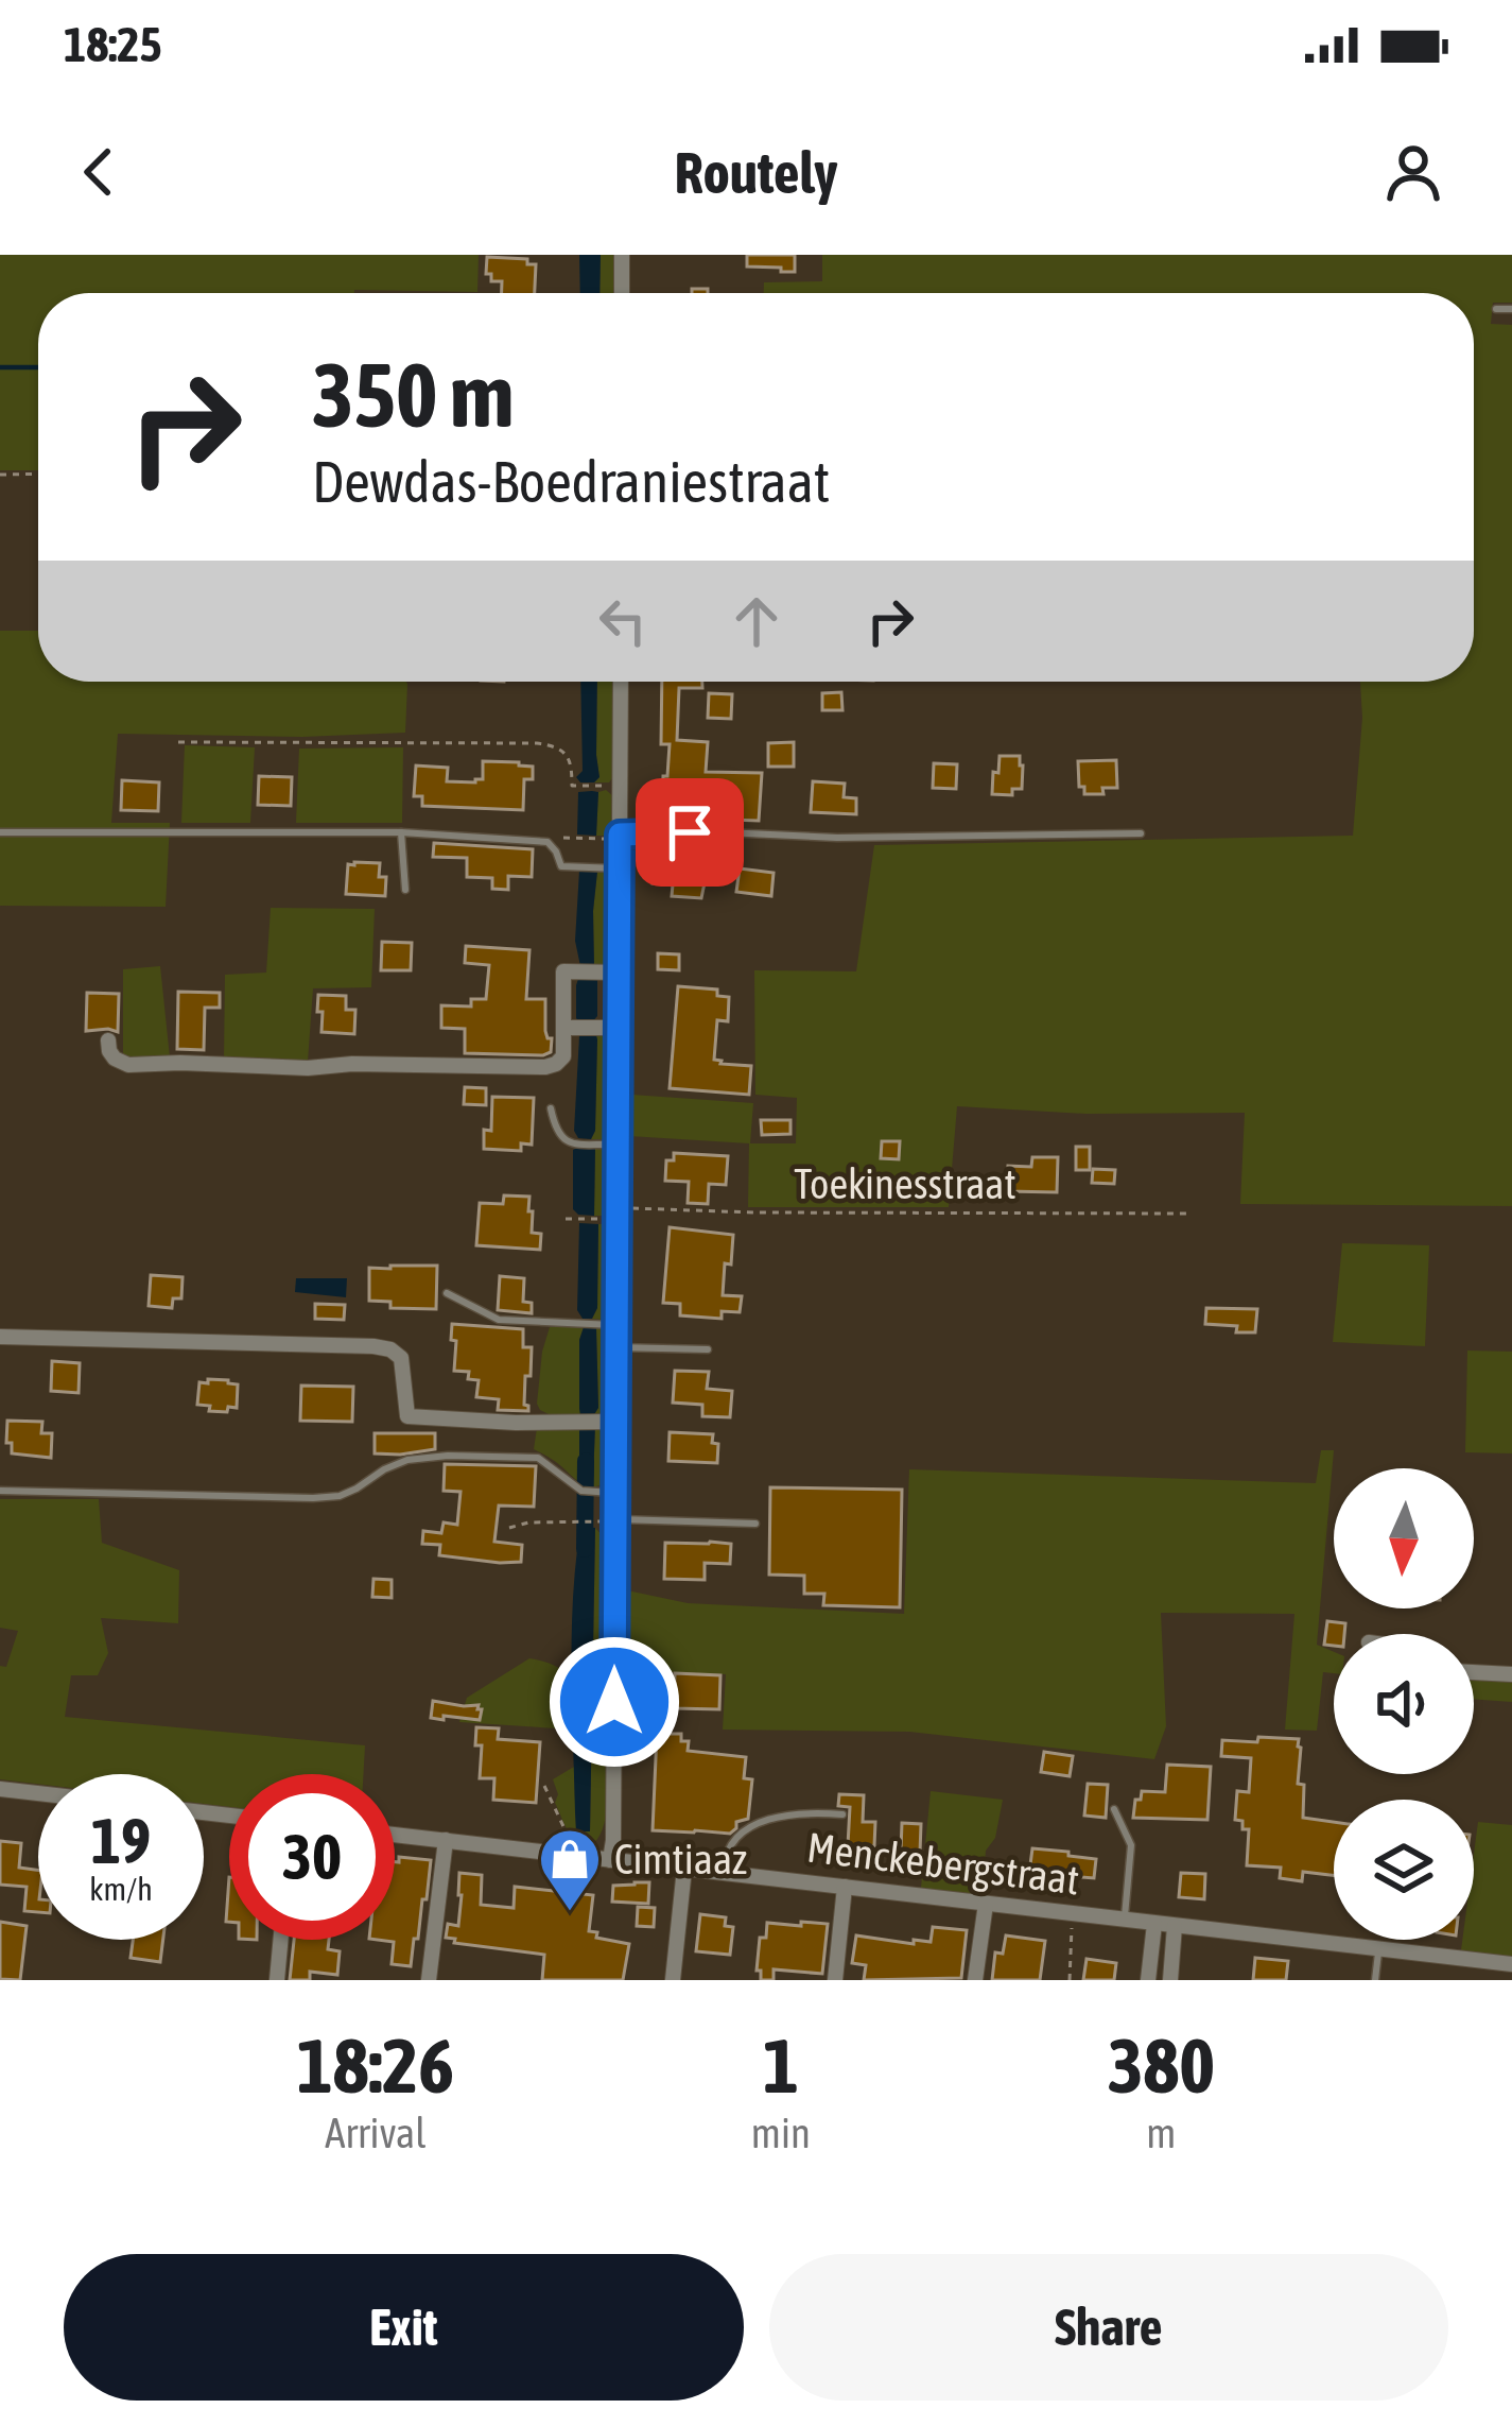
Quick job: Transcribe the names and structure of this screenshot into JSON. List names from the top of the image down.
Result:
{
  "streets": {
    "street": ["Menckebergstraat"],
    "path": ["Toekinesstraat"]
  },
  "places": {
    "shop": ["Cimtiaaz"]
  },
  "north": "bottom",
  "page": {
    "status": "18:25",
    "header": "Routely",
    "turn": ["350 m", "Dewdas-Boedraniestraat"],
    "speed": "19 km/h",
    "limit": "30",
    "eta": [
      "18:26",
      "Arrival",
      "1",
      "min",
      "380",
      "m"
    ],
    "buttons": ["Exit", "Share"]
  }
}
